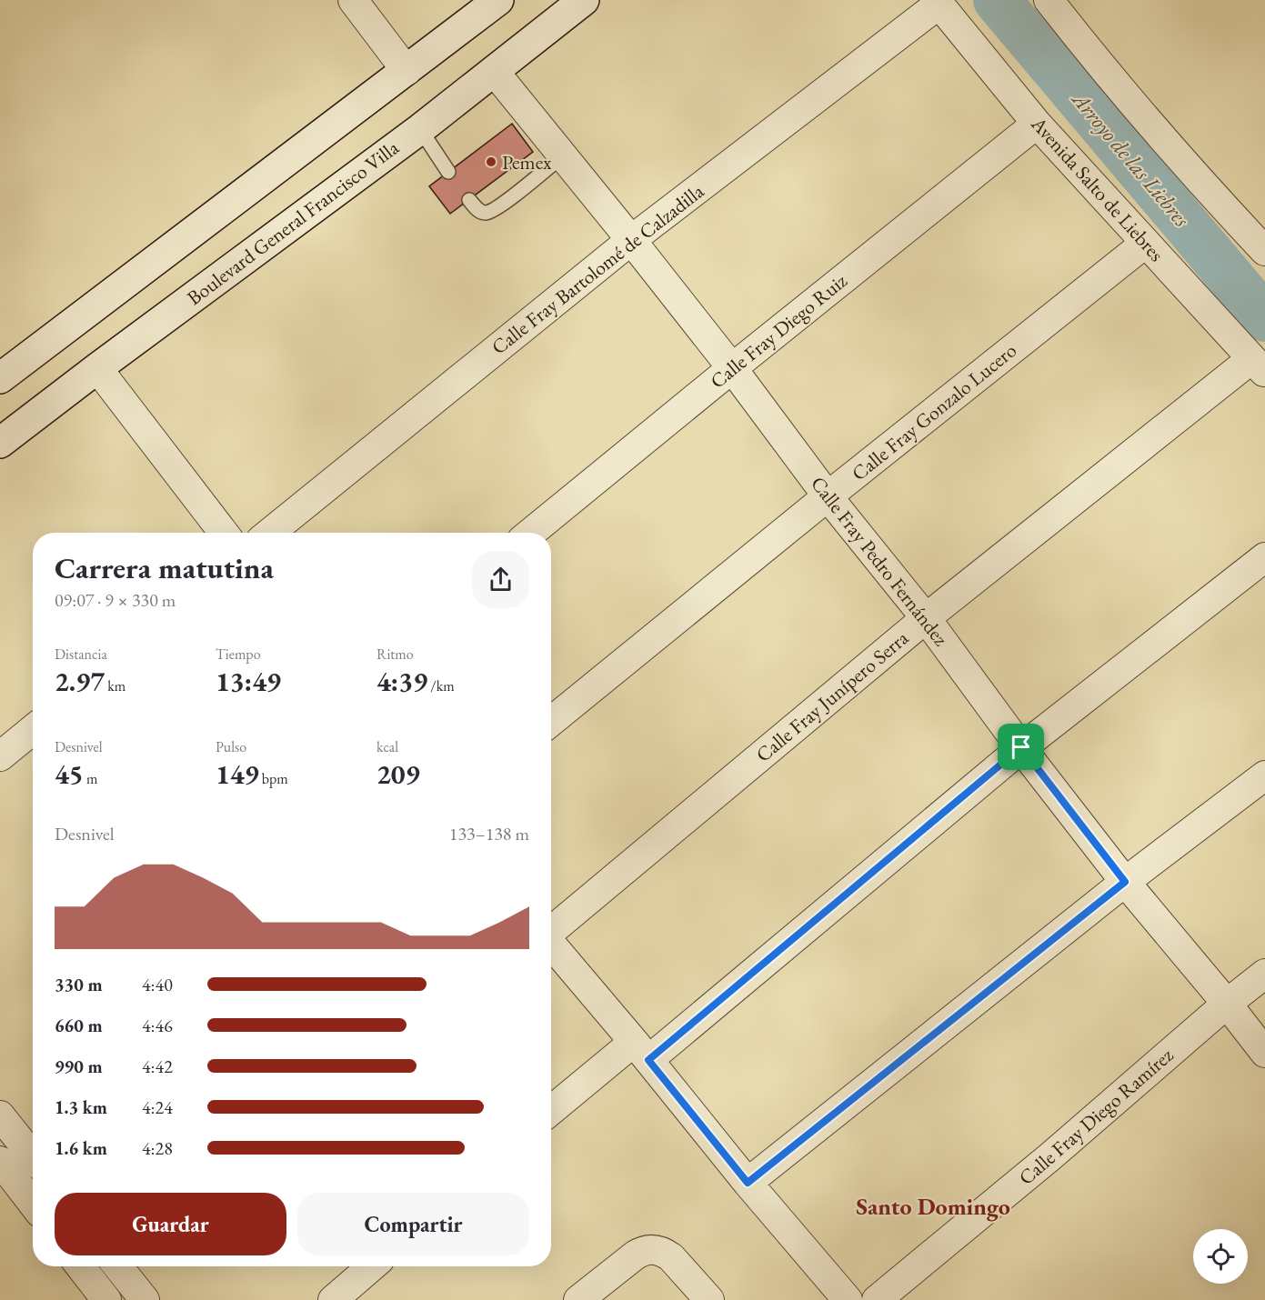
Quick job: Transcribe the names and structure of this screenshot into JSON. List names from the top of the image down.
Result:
{
  "streets": {
    "main road": ["Boulevard General Francisco Villa"],
    "street": [
      "Avenida Salto de Liebres",
      "Calle Fray Bartolomé de Calzadilla",
      "Calle Fray Diego Ruiz",
      "Calle Fray Gonzalo Lucero",
      "Calle Fray Pedro Fernández",
      "Calle Fray Junípero Serra",
      "Calle Fray Diego Ramírez"
    ]
  },
  "crossings": [
    ["Avenida Salto de Liebres", "Calle Fray Bartolomé de Calzadilla"],
    ["Avenida Salto de Liebres", "Calle Fray Diego Ruiz"],
    ["Avenida Salto de Liebres", "Calle Fray Gonzalo Lucero"],
    ["Avenida Salto de Liebres", "Calle Fray Junípero Serra"],
    ["Boulevard General Francisco Villa", "Calle Fray Pedro Fernández"],
    ["Calle Fray Bartolomé de Calzadilla", "Calle Fray Pedro Fernández"],
    ["Calle Fray Diego Ruiz", "Calle Fray Pedro Fernández"],
    ["Calle Fray Gonzalo Lucero", "Calle Fray Pedro Fernández"],
    ["Calle Fray Pedro Fernández", "Calle Fray Junípero Serra"],
    ["Calle Fray Pedro Fernández", "Calle Fray Diego Ramírez"]
  ],
  "districts": ["Santo Domingo"],
  "water": ["Arroyo de las Liebres"],
  "places": ["Pemex"],
  "page": {
    "heading": ["Carrera matutina", "09:07 · 9 × 330 m"],
    "stats": [
      ["Distancia", "2.97 km"],
      ["Tiempo", "13:49"],
      ["Ritmo", "4:39 /km"],
      ["Desnivel", "45 m"],
      ["Pulso", "149 bpm"],
      ["kcal", "209"]
    ],
    "chart": ["Desnivel", "133–138 m"],
    "list": [
      {
        "name": "330 m",
        "note": "4:40"
      },
      {
        "name": "660 m",
        "note": "4:46"
      },
      {
        "name": "990 m",
        "note": "4:42"
      },
      {
        "name": "1.3 km",
        "note": "4:24"
      },
      {
        "name": "1.6 km",
        "note": "4:28"
      }
    ],
    "buttons": ["Guardar", "Compartir"]
  }
}
